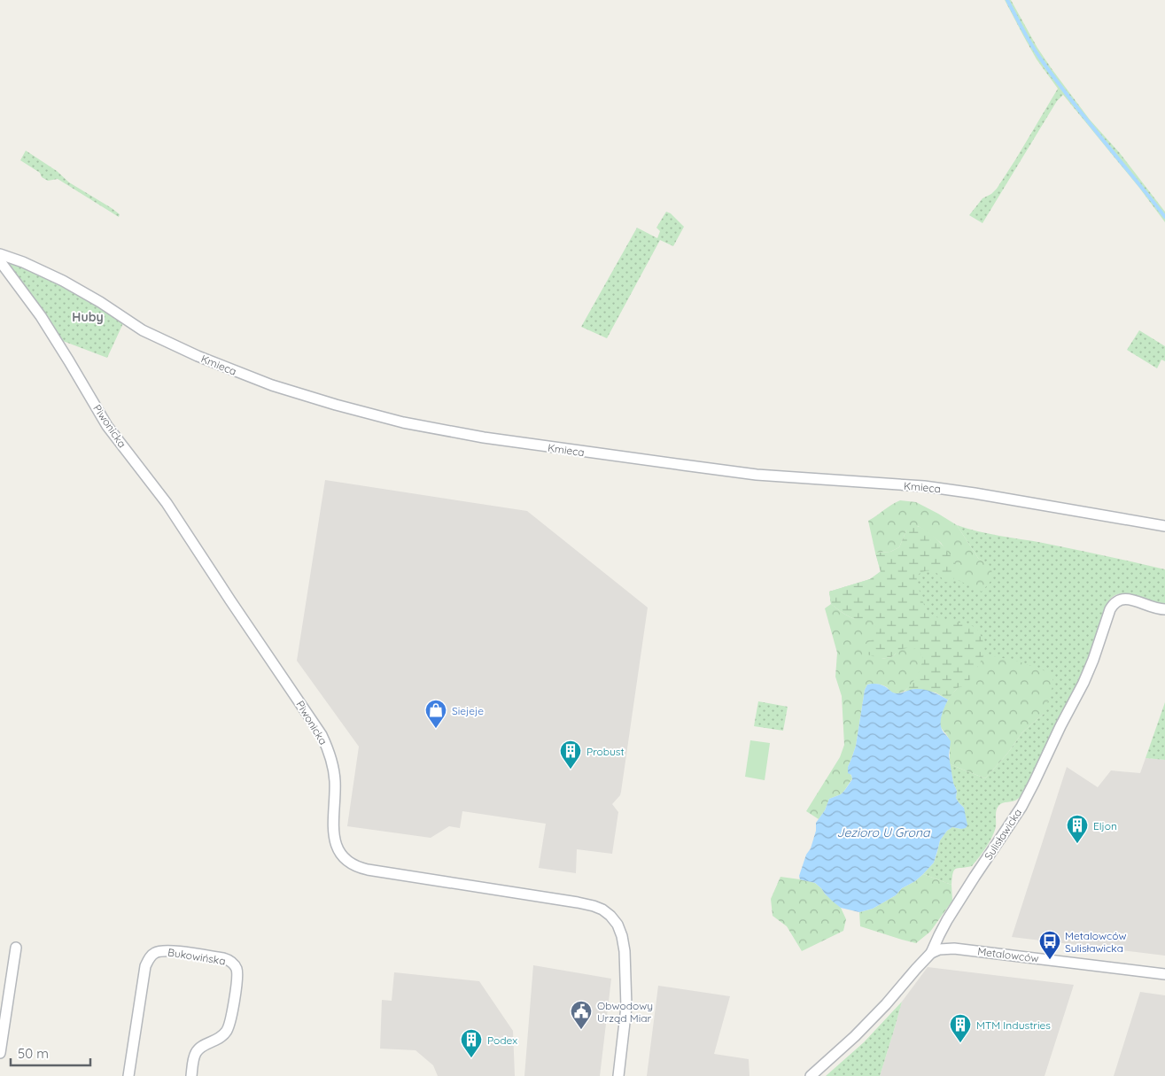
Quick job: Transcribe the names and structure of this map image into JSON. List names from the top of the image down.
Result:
{
  "streets": {
    "street": [
      "Kmieca",
      "Piwonicka",
      "Sulisławicka",
      "Metalowców",
      "Bukowińska"
    ]
  },
  "crossings": [
    ["Sulisławicka", "Metalowców"]
  ],
  "districts": ["Huby"],
  "water": ["Jezioro U Grona"],
  "places": {
    "shop": ["Siejeje"],
    "building": [
      "Probust",
      "Eljon",
      "MTM Industries",
      "Podex"
    ],
    "bus stop": ["Metalowców Sulisławicka"],
    "public building": ["Obwodowy Urząd Miar"]
  },
  "scale_bar": "50 m"
}
